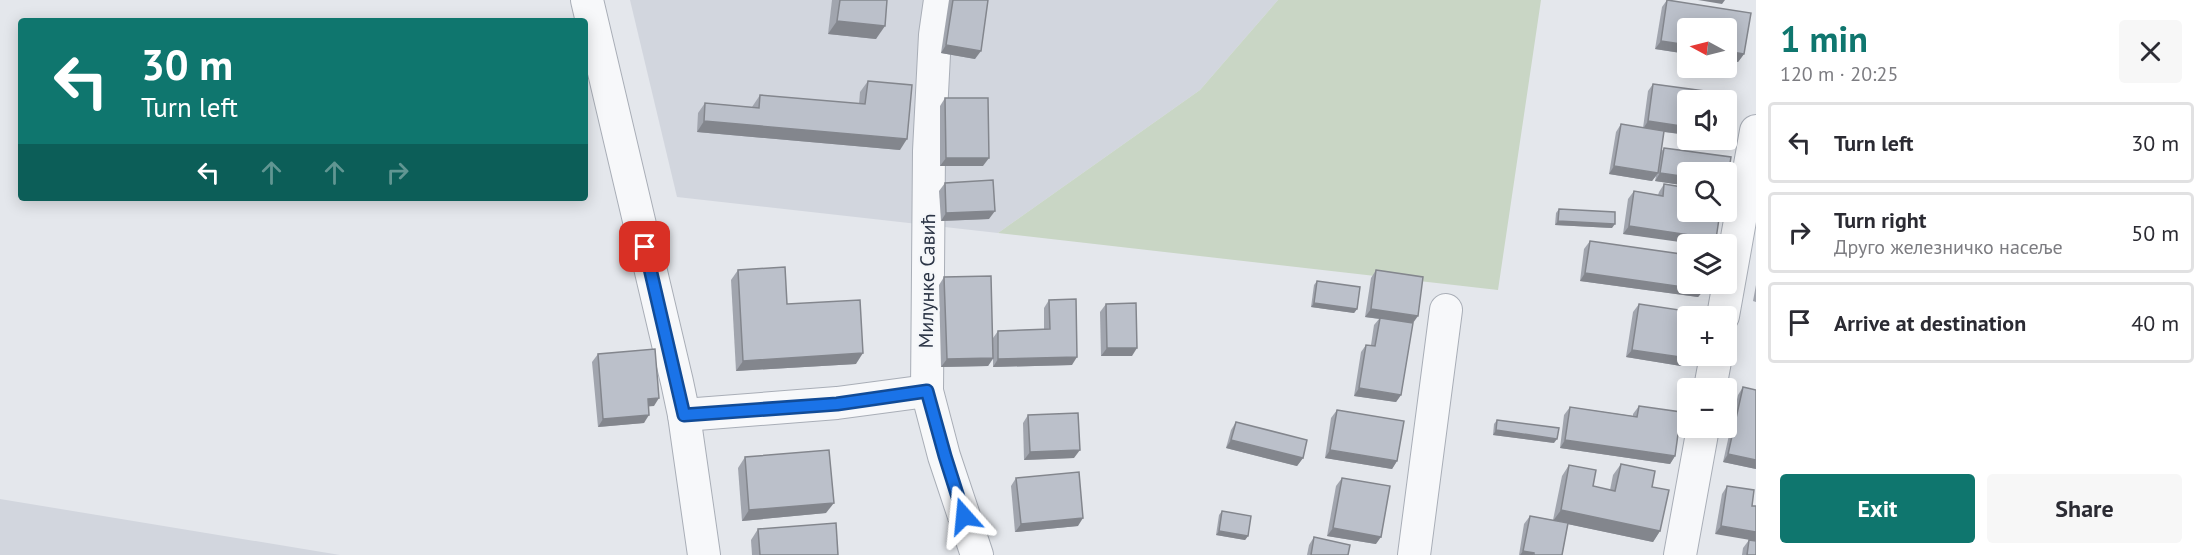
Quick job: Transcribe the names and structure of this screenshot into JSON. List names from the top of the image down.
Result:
{
  "streets": {
    "street": ["Милунке Савић"]
  },
  "north": "left",
  "page": {
    "heading": ["1 min", "120 m · 20:25"],
    "map_buttons": ["+", "−"],
    "turn": ["30 m", "Turn left"],
    "list": [
      {
        "name": "Turn left",
        "value": "30 m"
      },
      {
        "name": "Turn right",
        "note": "Друго железничко насеље",
        "value": "50 m"
      },
      {
        "name": "Arrive at destination",
        "value": "40 m"
      }
    ],
    "buttons": ["Exit", "Share"]
  }
}
